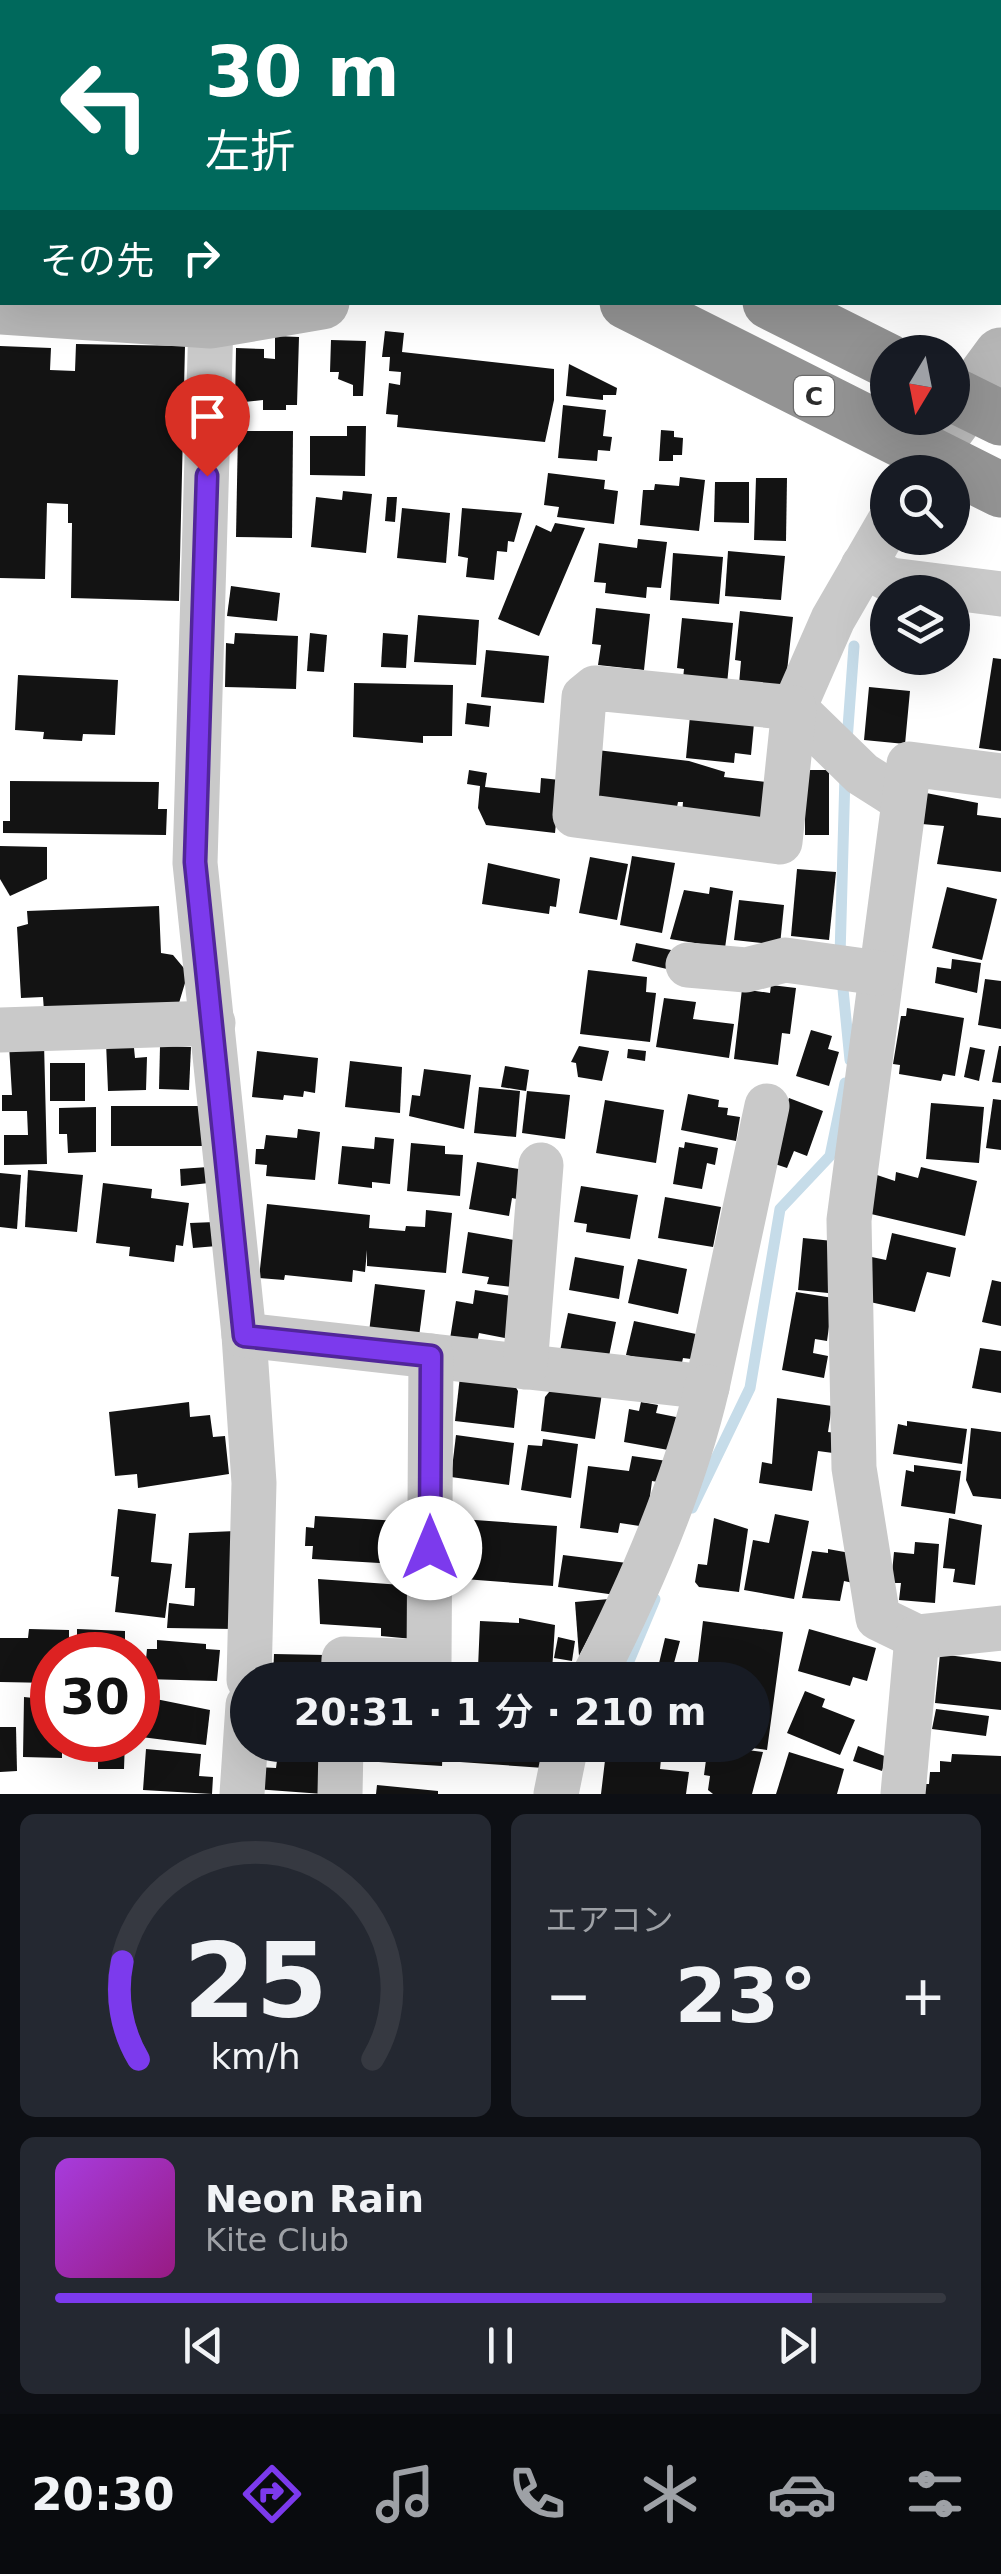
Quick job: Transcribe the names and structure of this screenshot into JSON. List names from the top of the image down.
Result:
{
  "streets": {
    "highway": ["C"]
  },
  "north": "bottom",
  "page": {
    "turn": ["30 m", "左折"],
    "then": "その先",
    "limit": "30",
    "trip": "20:31 · 1 分 · 210 m",
    "tile": "エアコン",
    "heat": ["−", "23°", "+"],
    "song": ["Neon Rain", "Kite Club"],
    "tabs": "20:30",
    "gauge": ["25", "km/h"]
  }
}
